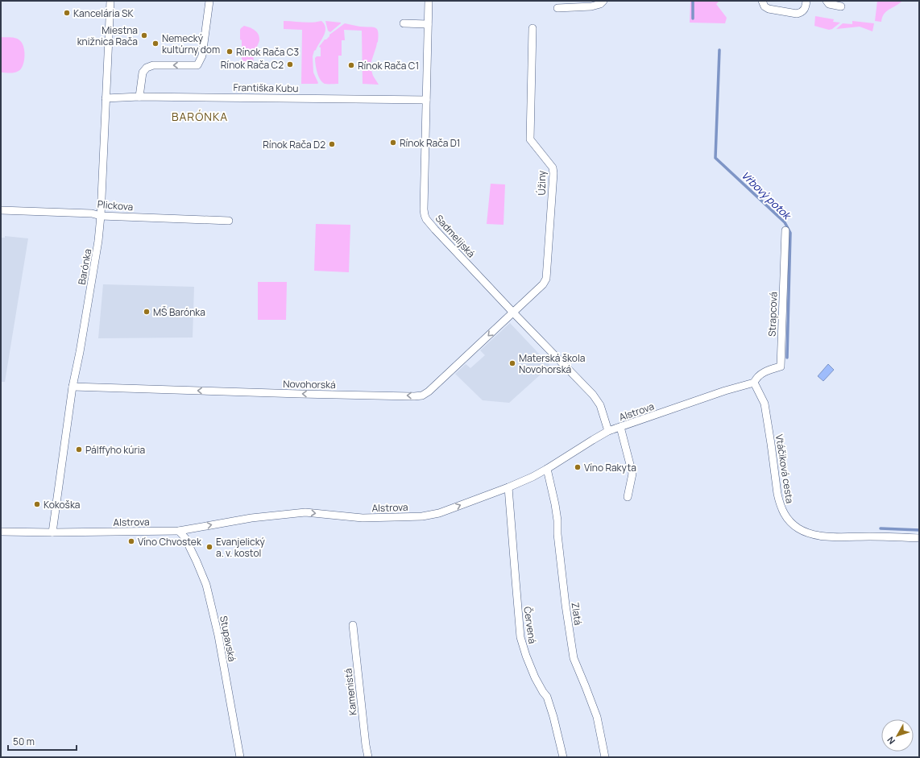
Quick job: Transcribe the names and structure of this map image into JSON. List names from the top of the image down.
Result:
{
  "streets": {
    "street": [
      "Františka Kubu",
      "Úžiny",
      "Plickova",
      "Sadmelijská",
      "Barónka",
      "Strapcová",
      "Novohorská",
      "Alstrova",
      "Vtáčiková cesta",
      "Zlatá",
      "Červená",
      "Stupavská",
      "Kamenistá"
    ]
  },
  "crossings": [
    ["Františka Kubu", "Sadmelijská"],
    ["Františka Kubu", "Barónka"],
    ["Úžiny", "Sadmelijská"],
    ["Úžiny", "Novohorská"],
    ["Plickova", "Barónka"],
    ["Sadmelijská", "Novohorská"],
    ["Sadmelijská", "Alstrova"],
    ["Barónka", "Novohorská"],
    ["Barónka", "Alstrova"],
    ["Strapcová", "Alstrova"],
    ["Strapcová", "Vtáčiková cesta"],
    ["Alstrova", "Vtáčiková cesta"],
    ["Alstrova", "Zlatá"],
    ["Alstrova", "Červená"],
    ["Alstrova", "Stupavská"]
  ],
  "one_way": ["Novohorská", "Alstrova"],
  "districts": ["BARÓNKA"],
  "water": ["Vŕbový potok"],
  "places": [
    "Kancelária SK",
    "Miestna knižnica Rača",
    "Nemecký kultúrny dom",
    "Rínok Rača C3",
    "Rínok Rača C2",
    "Rínok Rača C1",
    "Rínok Rača D1",
    "Rínok Rača D2",
    "MŠ Barónka",
    "Materská škola Novohorská",
    "Pálffyho kúria",
    "Víno Rakyta",
    "Kokoška",
    "Víno Chvostek",
    "Evanjelický a. v. kostol"
  ],
  "scale_bar": "50 m",
  "north": "bottom left"
}
